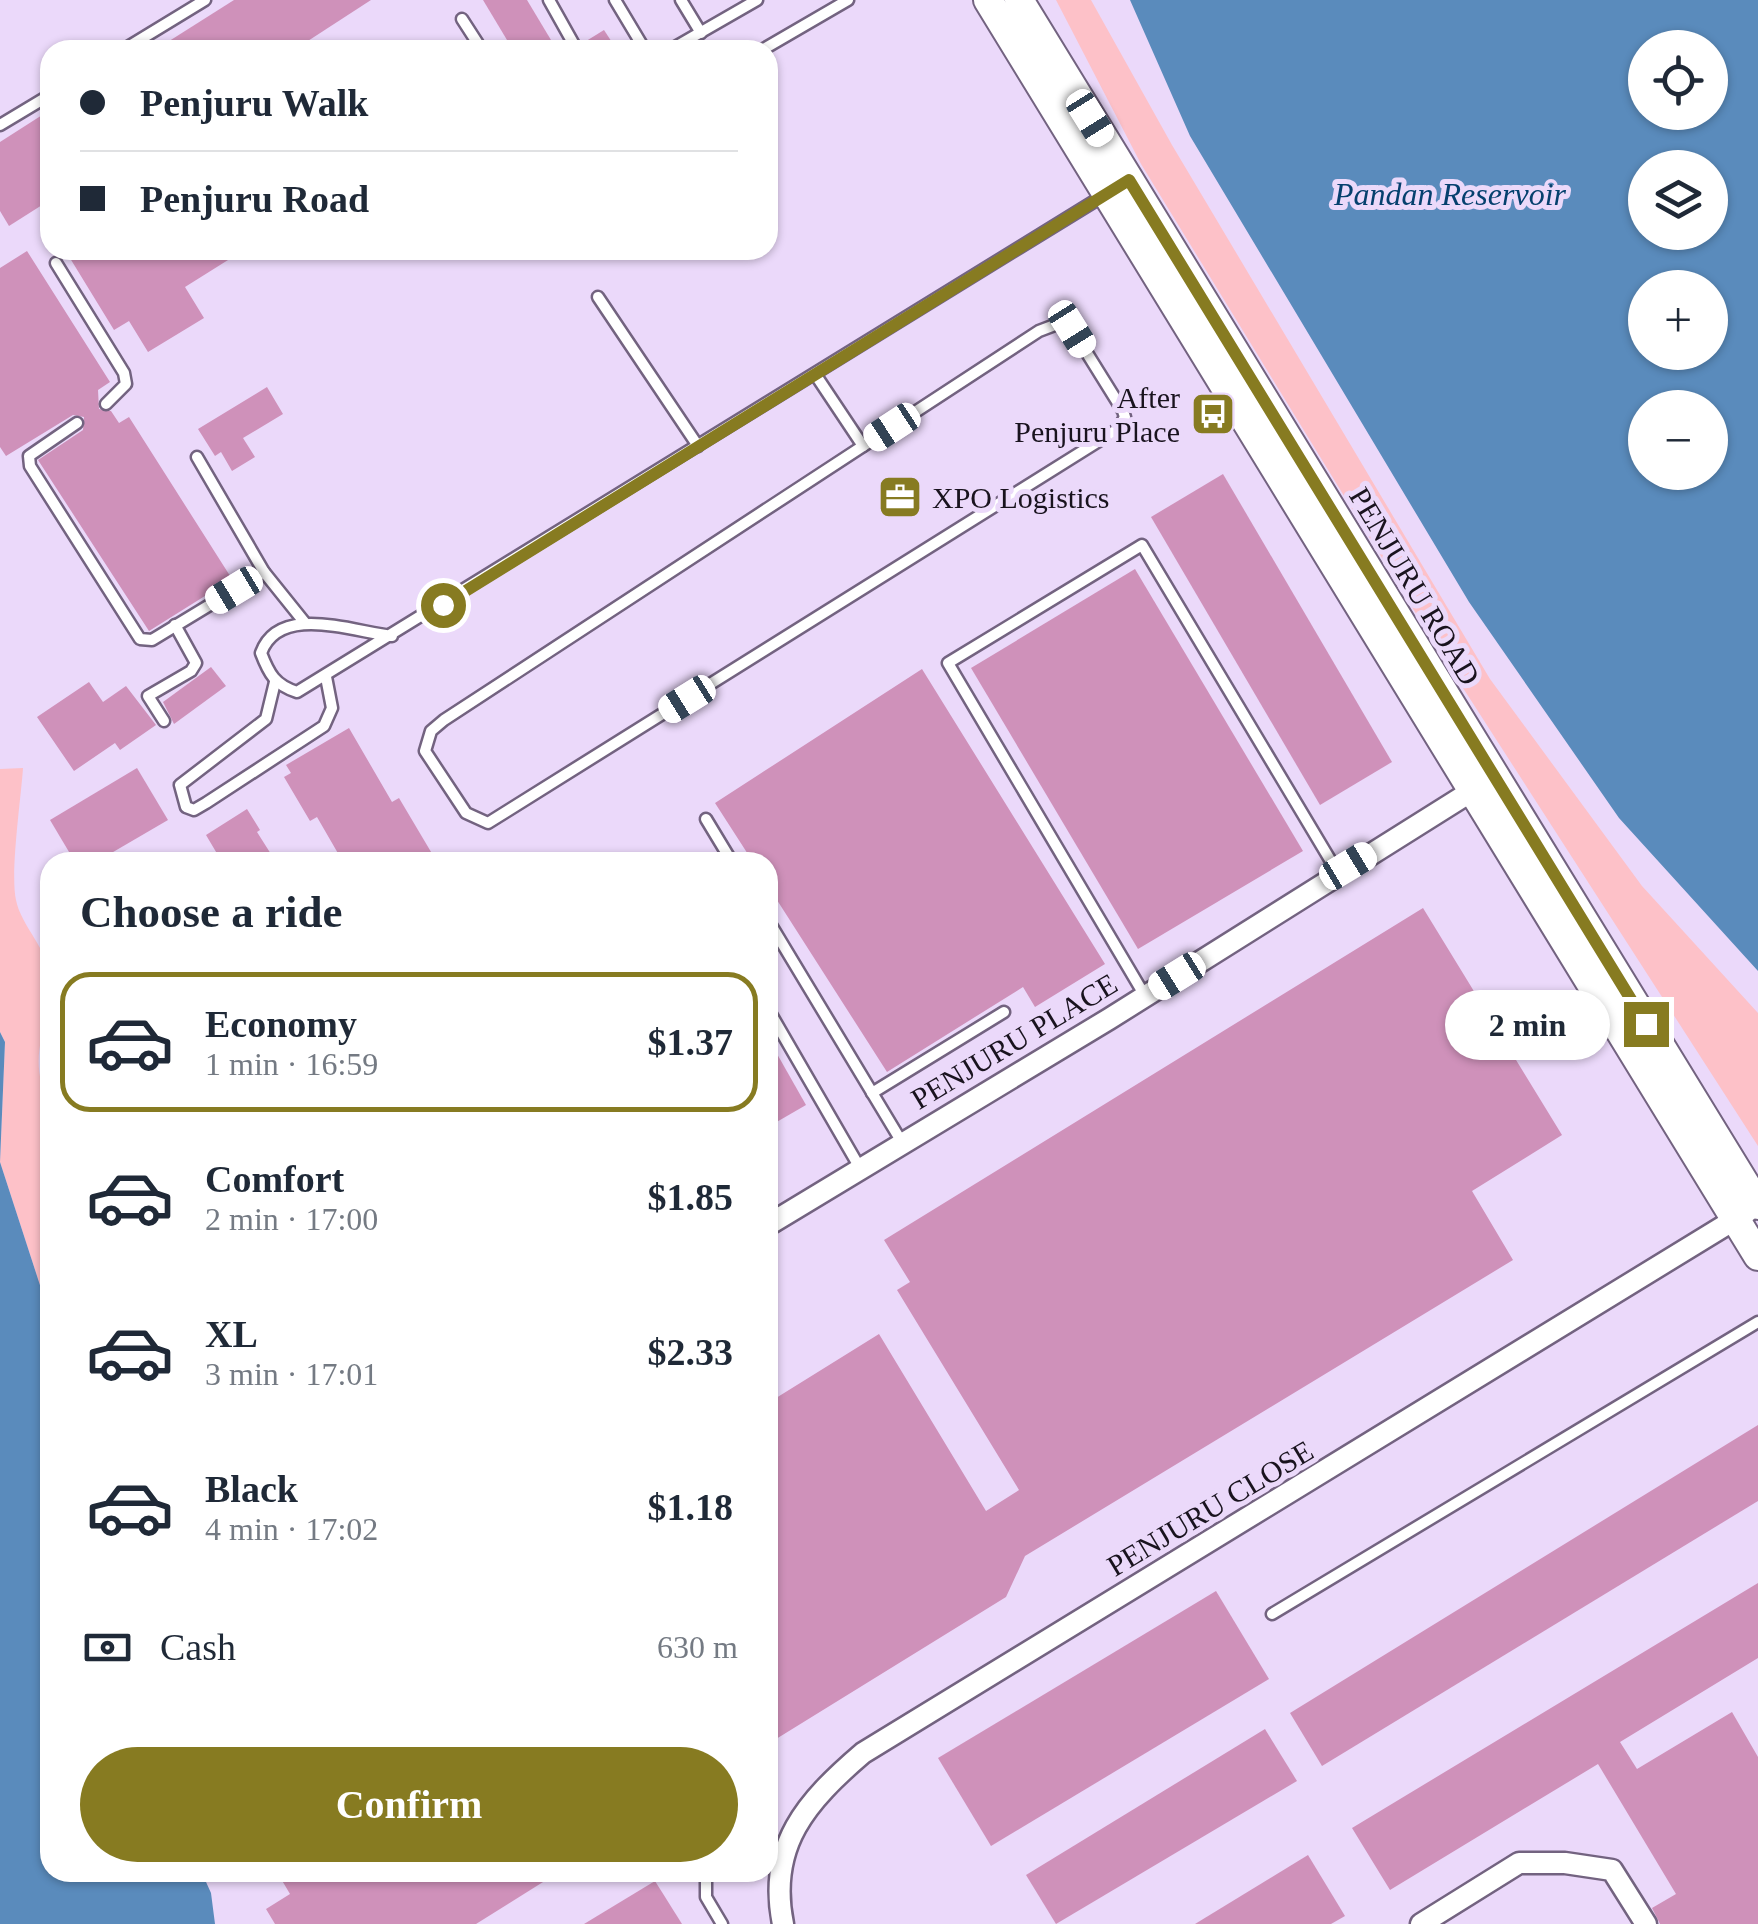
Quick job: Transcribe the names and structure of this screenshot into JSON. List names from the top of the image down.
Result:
{
  "streets": {
    "main road": ["PENJURU ROAD"],
    "street": ["PENJURU PLACE", "PENJURU CLOSE"]
  },
  "crossings": [
    ["PENJURU ROAD", "PENJURU PLACE"],
    ["PENJURU ROAD", "PENJURU CLOSE"]
  ],
  "water": ["Pandan Reservoir"],
  "places": {
    "bus stop": ["After Penjuru Place"],
    "office": ["XPO Logistics"]
  },
  "page": {
    "map_buttons": ["+", "−"],
    "banner": ["Penjuru Walk", "Penjuru Road"],
    "heading": "Choose a ride",
    "list": [
      {
        "name": "Economy",
        "note": "1 min · 16:59",
        "value": "$1.37"
      },
      {
        "name": "Comfort",
        "note": "2 min · 17:00",
        "value": "$1.85"
      },
      {
        "name": "XL",
        "note": "3 min · 17:01",
        "value": "$2.33"
      },
      {
        "name": "Black",
        "note": "4 min · 17:02",
        "value": "$1.18"
      }
    ],
    "bubble": "2 min",
    "pay": ["Cash", "630 m"],
    "buttons": "Confirm"
  }
}
